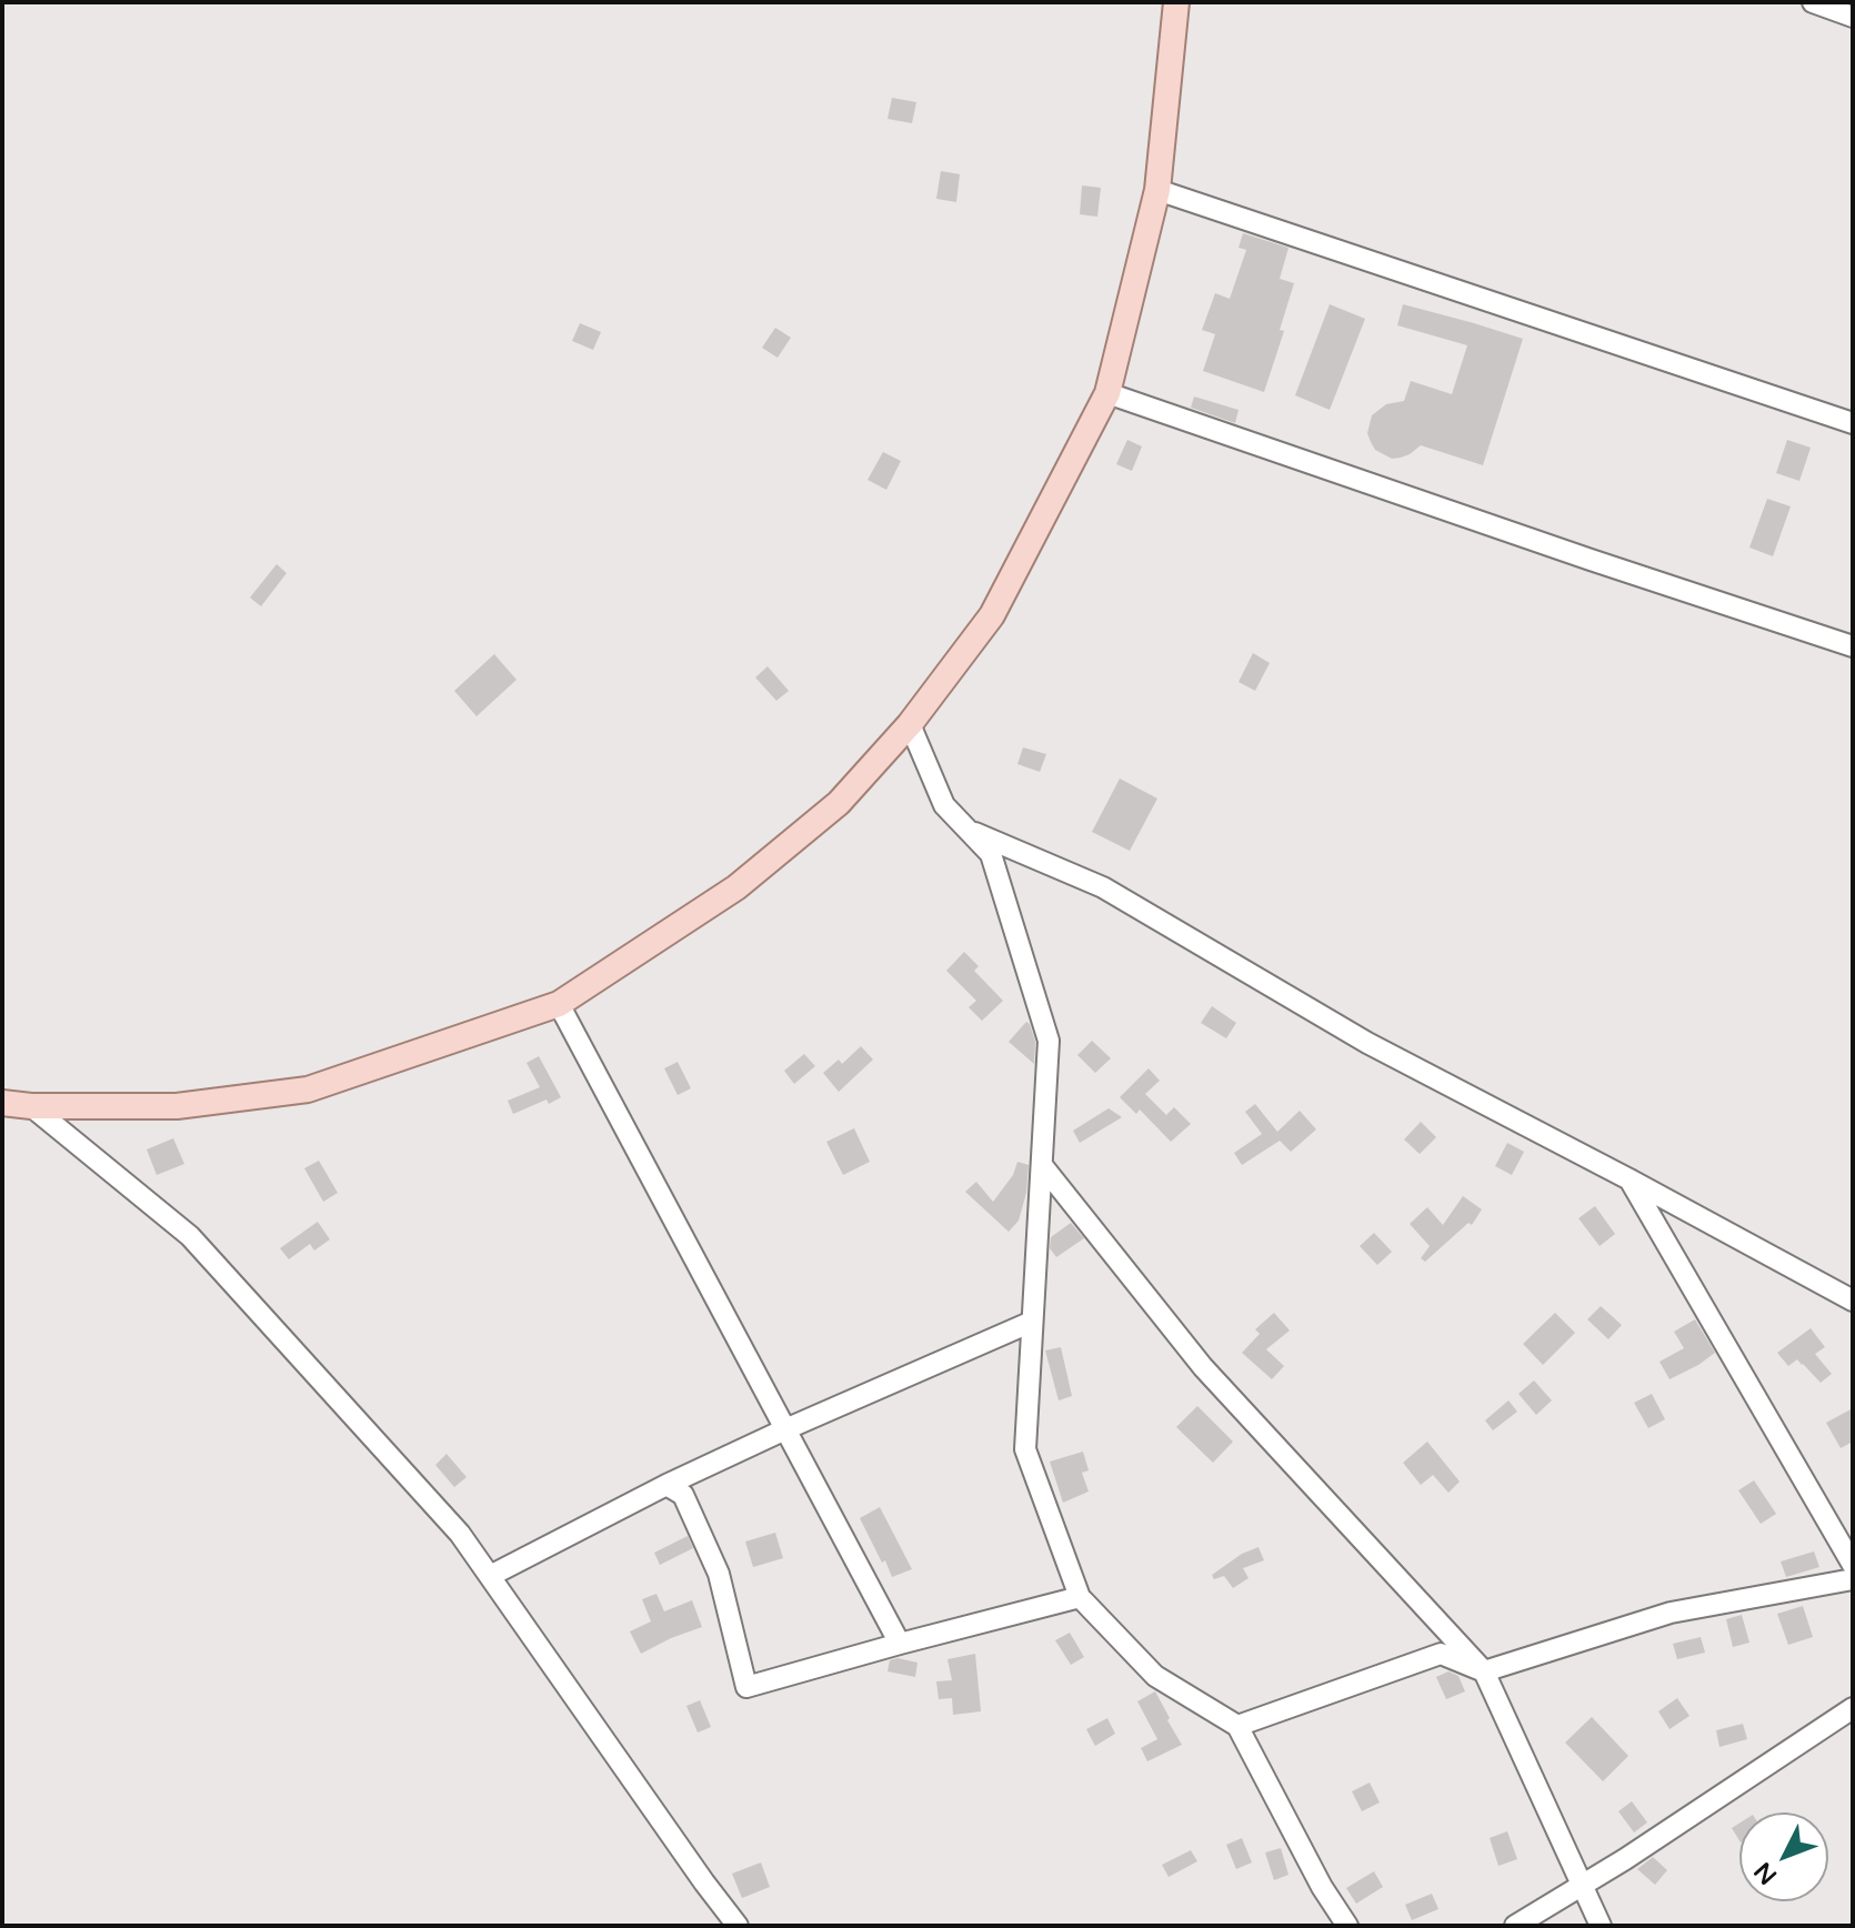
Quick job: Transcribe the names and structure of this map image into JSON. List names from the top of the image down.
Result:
{
  "north": "bottom left"
}
